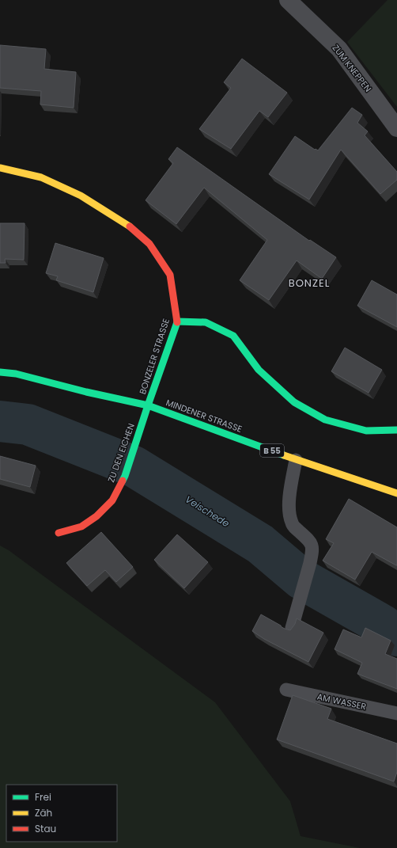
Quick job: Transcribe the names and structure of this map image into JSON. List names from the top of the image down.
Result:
{
  "streets": {
    "street": [
      "ZUM KNEPPEN",
      "BONZELER STRASSE",
      "MINDENER STRASSE",
      "B 55",
      "ZU DEN EICHEN"
    ],
    "lane": ["AM WASSER"]
  },
  "crossings": [
    ["BONZELER STRASSE", "MINDENER STRASSE"],
    ["BONZELER STRASSE", "ZU DEN EICHEN"],
    ["MINDENER STRASSE", "ZU DEN EICHEN"]
  ],
  "districts": ["BONZEL"],
  "water": ["Veischede"],
  "legend": ["Frei", "Zäh", "Stau"]
}
